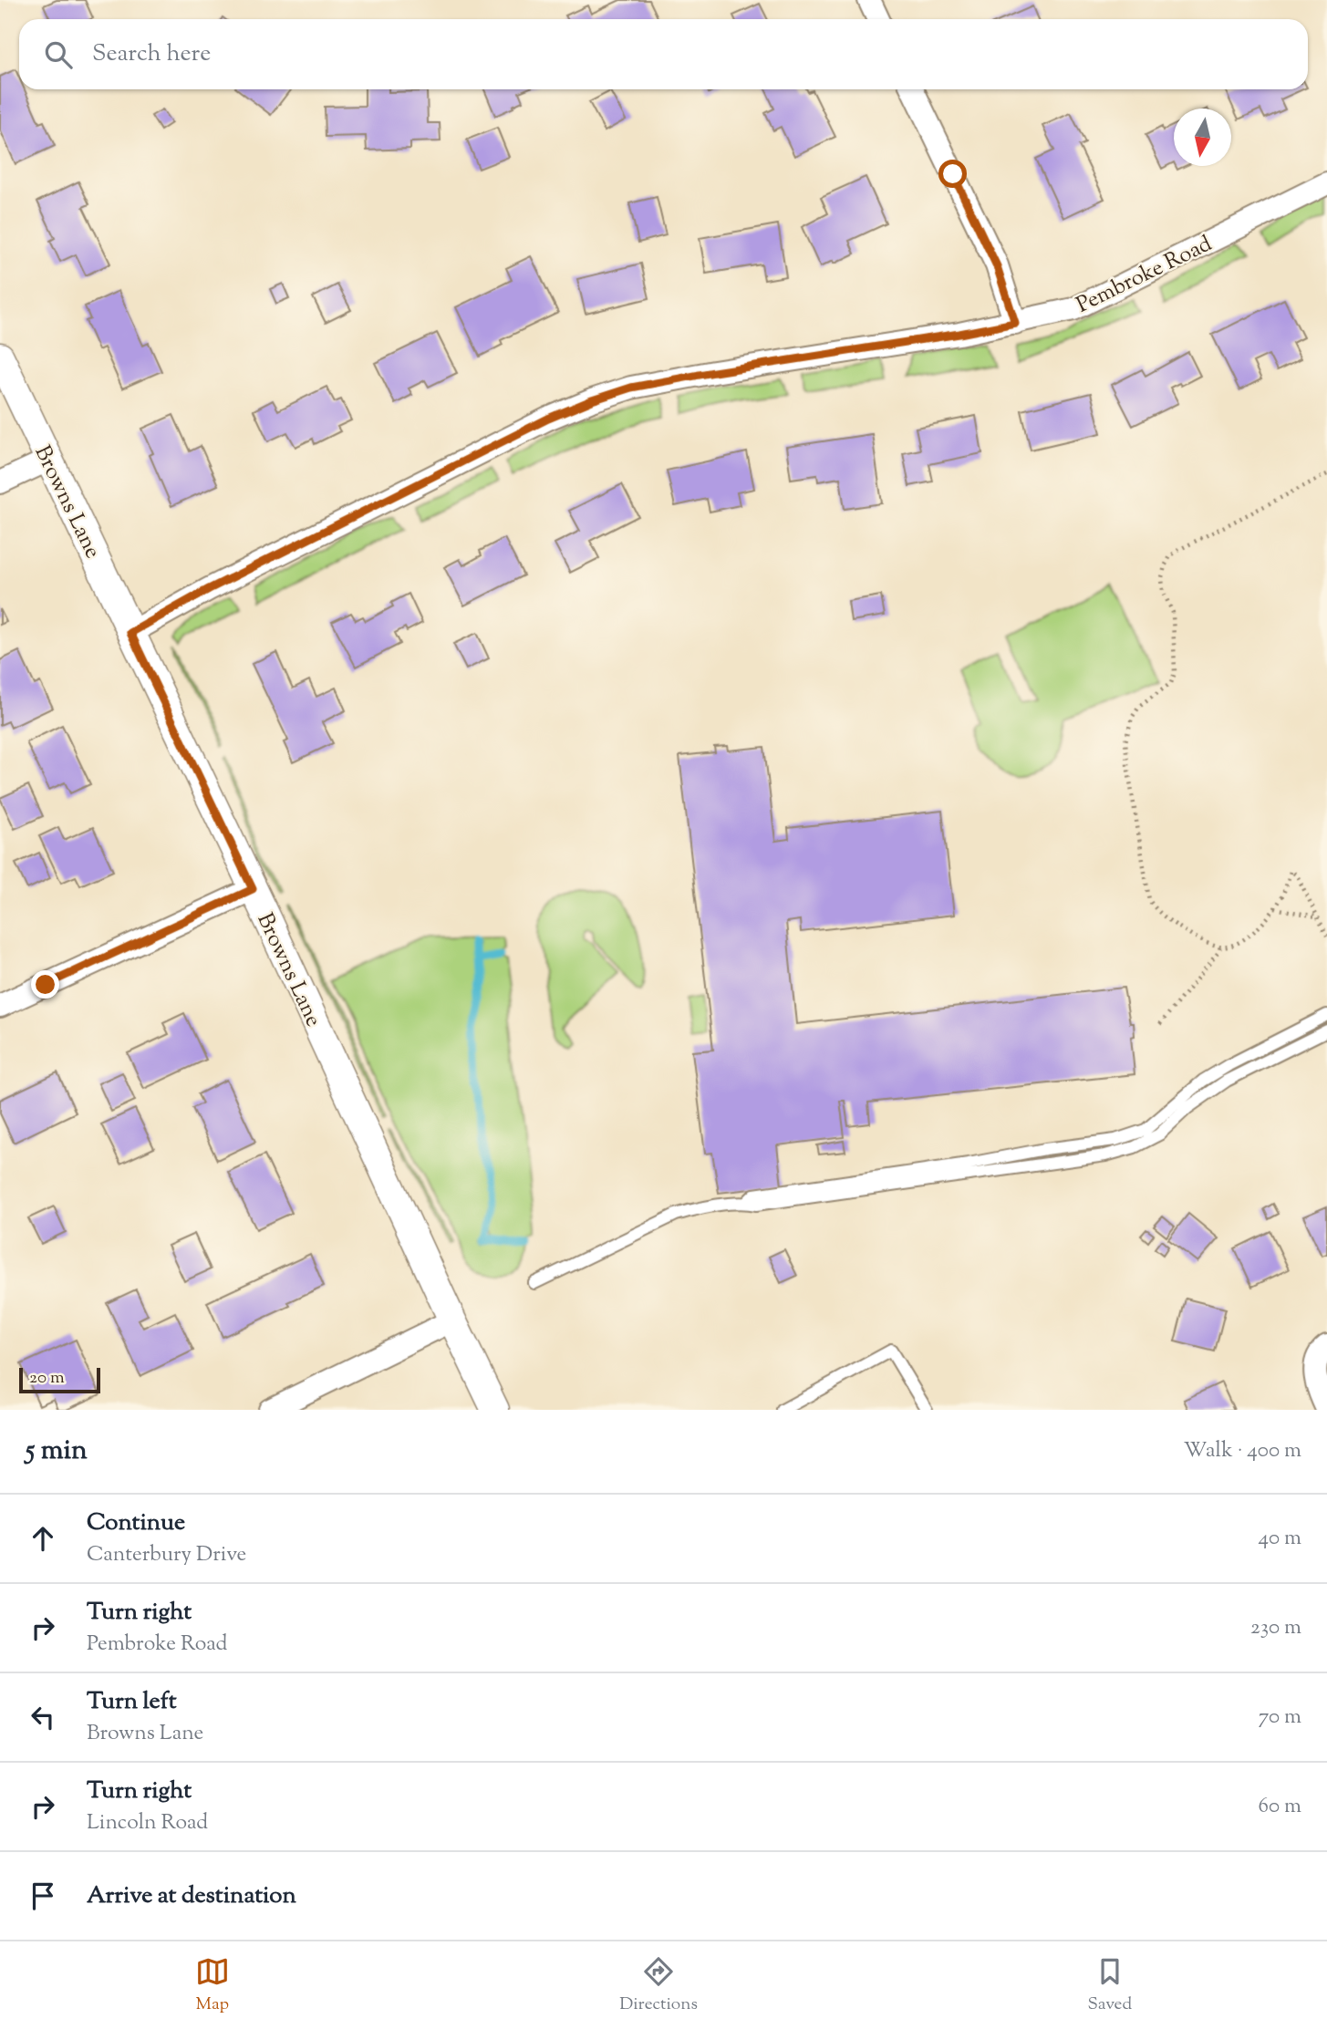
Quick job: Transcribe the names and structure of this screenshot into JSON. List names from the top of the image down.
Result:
{
  "streets": {
    "street": ["Pembroke Road", "Browns Lane"]
  },
  "crossings": [
    ["Pembroke Road", "Browns Lane"]
  ],
  "scale_bar": "20 m",
  "north": "bottom",
  "page": {
    "search": "Search here",
    "scale": "20 m",
    "heading": ["5 min", "Walk · 400 m"],
    "list": [
      ["Continue", "Canterbury Drive", "40 m"],
      ["Turn right", "Pembroke Road", "230 m"],
      ["Turn left", "Browns Lane", "70 m"],
      ["Turn right", "Lincoln Road", "60 m"],
      "Arrive at destination"
    ],
    "nav": ["Map", "Directions", "Saved"]
  }
}
